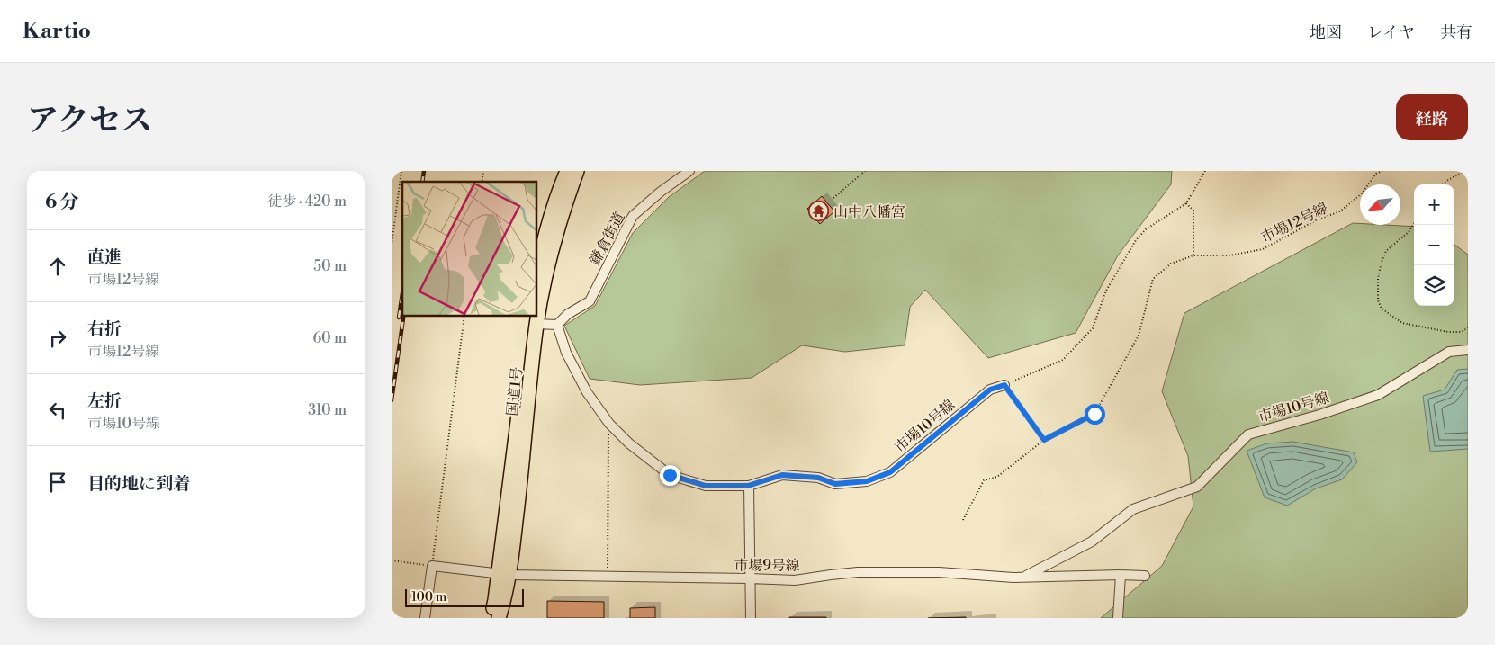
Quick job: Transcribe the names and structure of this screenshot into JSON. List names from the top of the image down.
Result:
{
  "streets": {
    "highway": ["国道1号"],
    "street": ["鎌倉街道", "市場10号線", "市場9号線"],
    "path": ["市場12号線"]
  },
  "crossings": [
    ["鎌倉街道", "市場10号線"],
    ["国道1号", "市場9号線"],
    ["市場10号線", "市場9号線"]
  ],
  "places": {
    "temple": ["山中八幡宮"]
  },
  "scale_bar": "100 m",
  "north": "bottom left",
  "page": {
    "header": "Kartio",
    "nav": ["地図", "レイヤ", "共有"],
    "title": "アクセス",
    "buttons": "経路",
    "heading": ["6 分", "徒歩 · 420 m"],
    "map_buttons": ["+", "−"],
    "list": [
      ["直進", "市場12号線", "50 m"],
      ["右折", "市場12号線", "60 m"],
      ["左折", "市場10号線", "310 m"],
      "目的地に到着"
    ],
    "scale": "100 m"
  }
}
